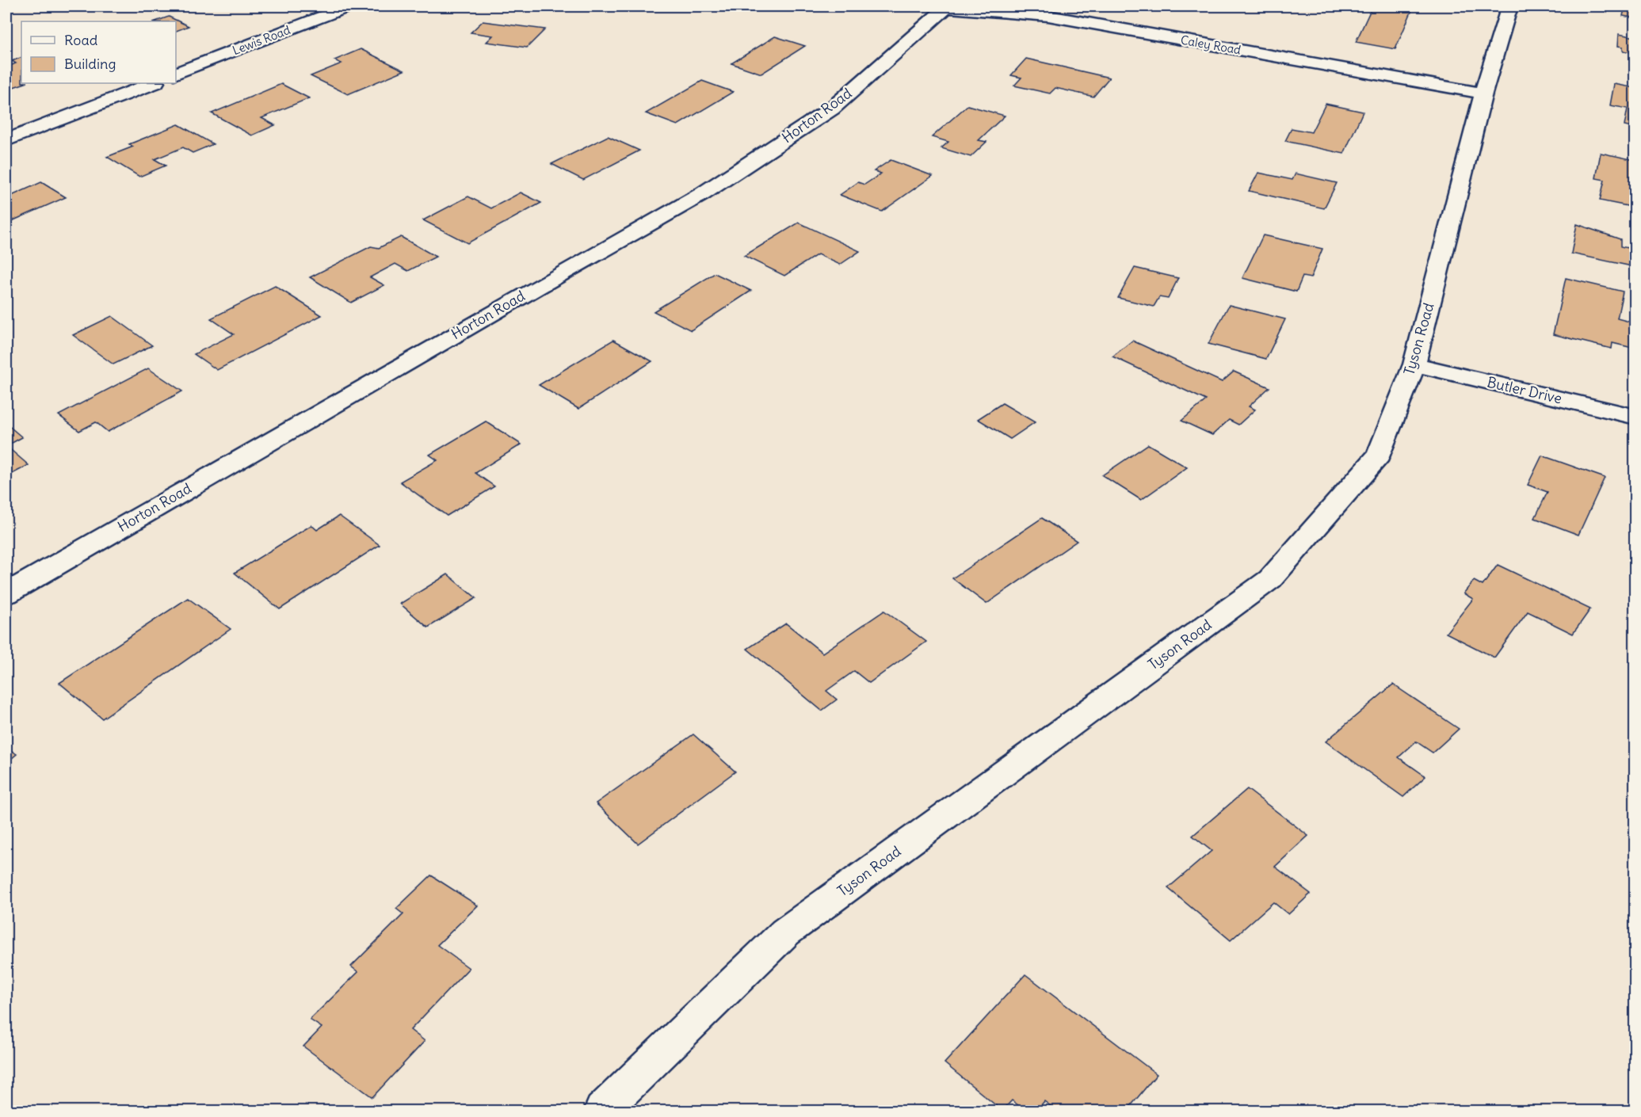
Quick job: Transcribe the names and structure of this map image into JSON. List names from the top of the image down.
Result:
{
  "streets": {
    "street": [
      "Lewis Road",
      "Caley Road",
      "Horton Road",
      "Tyson Road",
      "Butler Drive"
    ]
  },
  "crossings": [
    ["Caley Road", "Horton Road"],
    ["Caley Road", "Tyson Road"],
    ["Tyson Road", "Butler Drive"]
  ],
  "legend": ["Road", "Building"]
}
